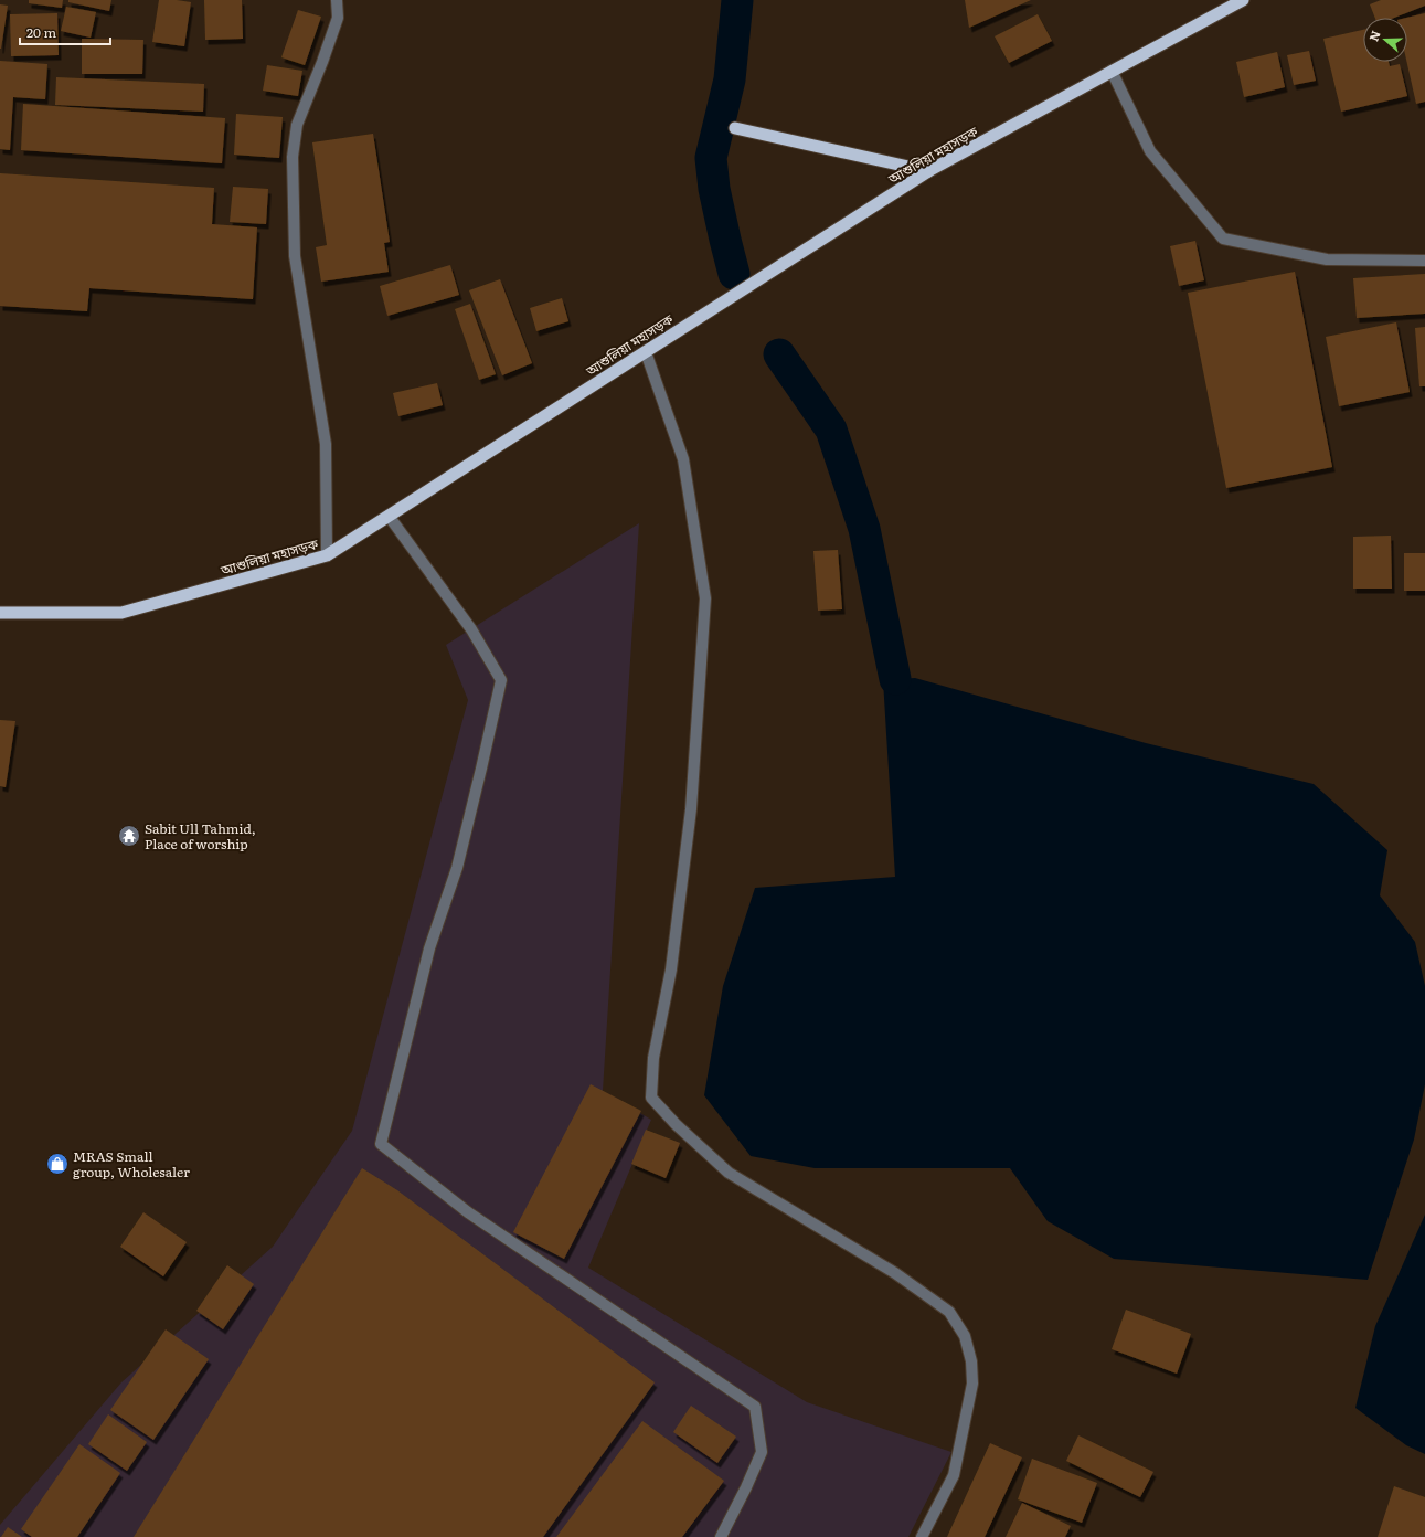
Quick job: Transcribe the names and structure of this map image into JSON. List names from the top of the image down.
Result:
{
  "streets": {
    "highway": ["আশুলিয়া মহাসড়ক"]
  },
  "places": {
    "temple": ["Sabit Ull Tahmid, Place of worship"],
    "shop": ["MRAS Small group, Wholesaler"]
  },
  "scale_bar": "20 m",
  "north": "left"
}
